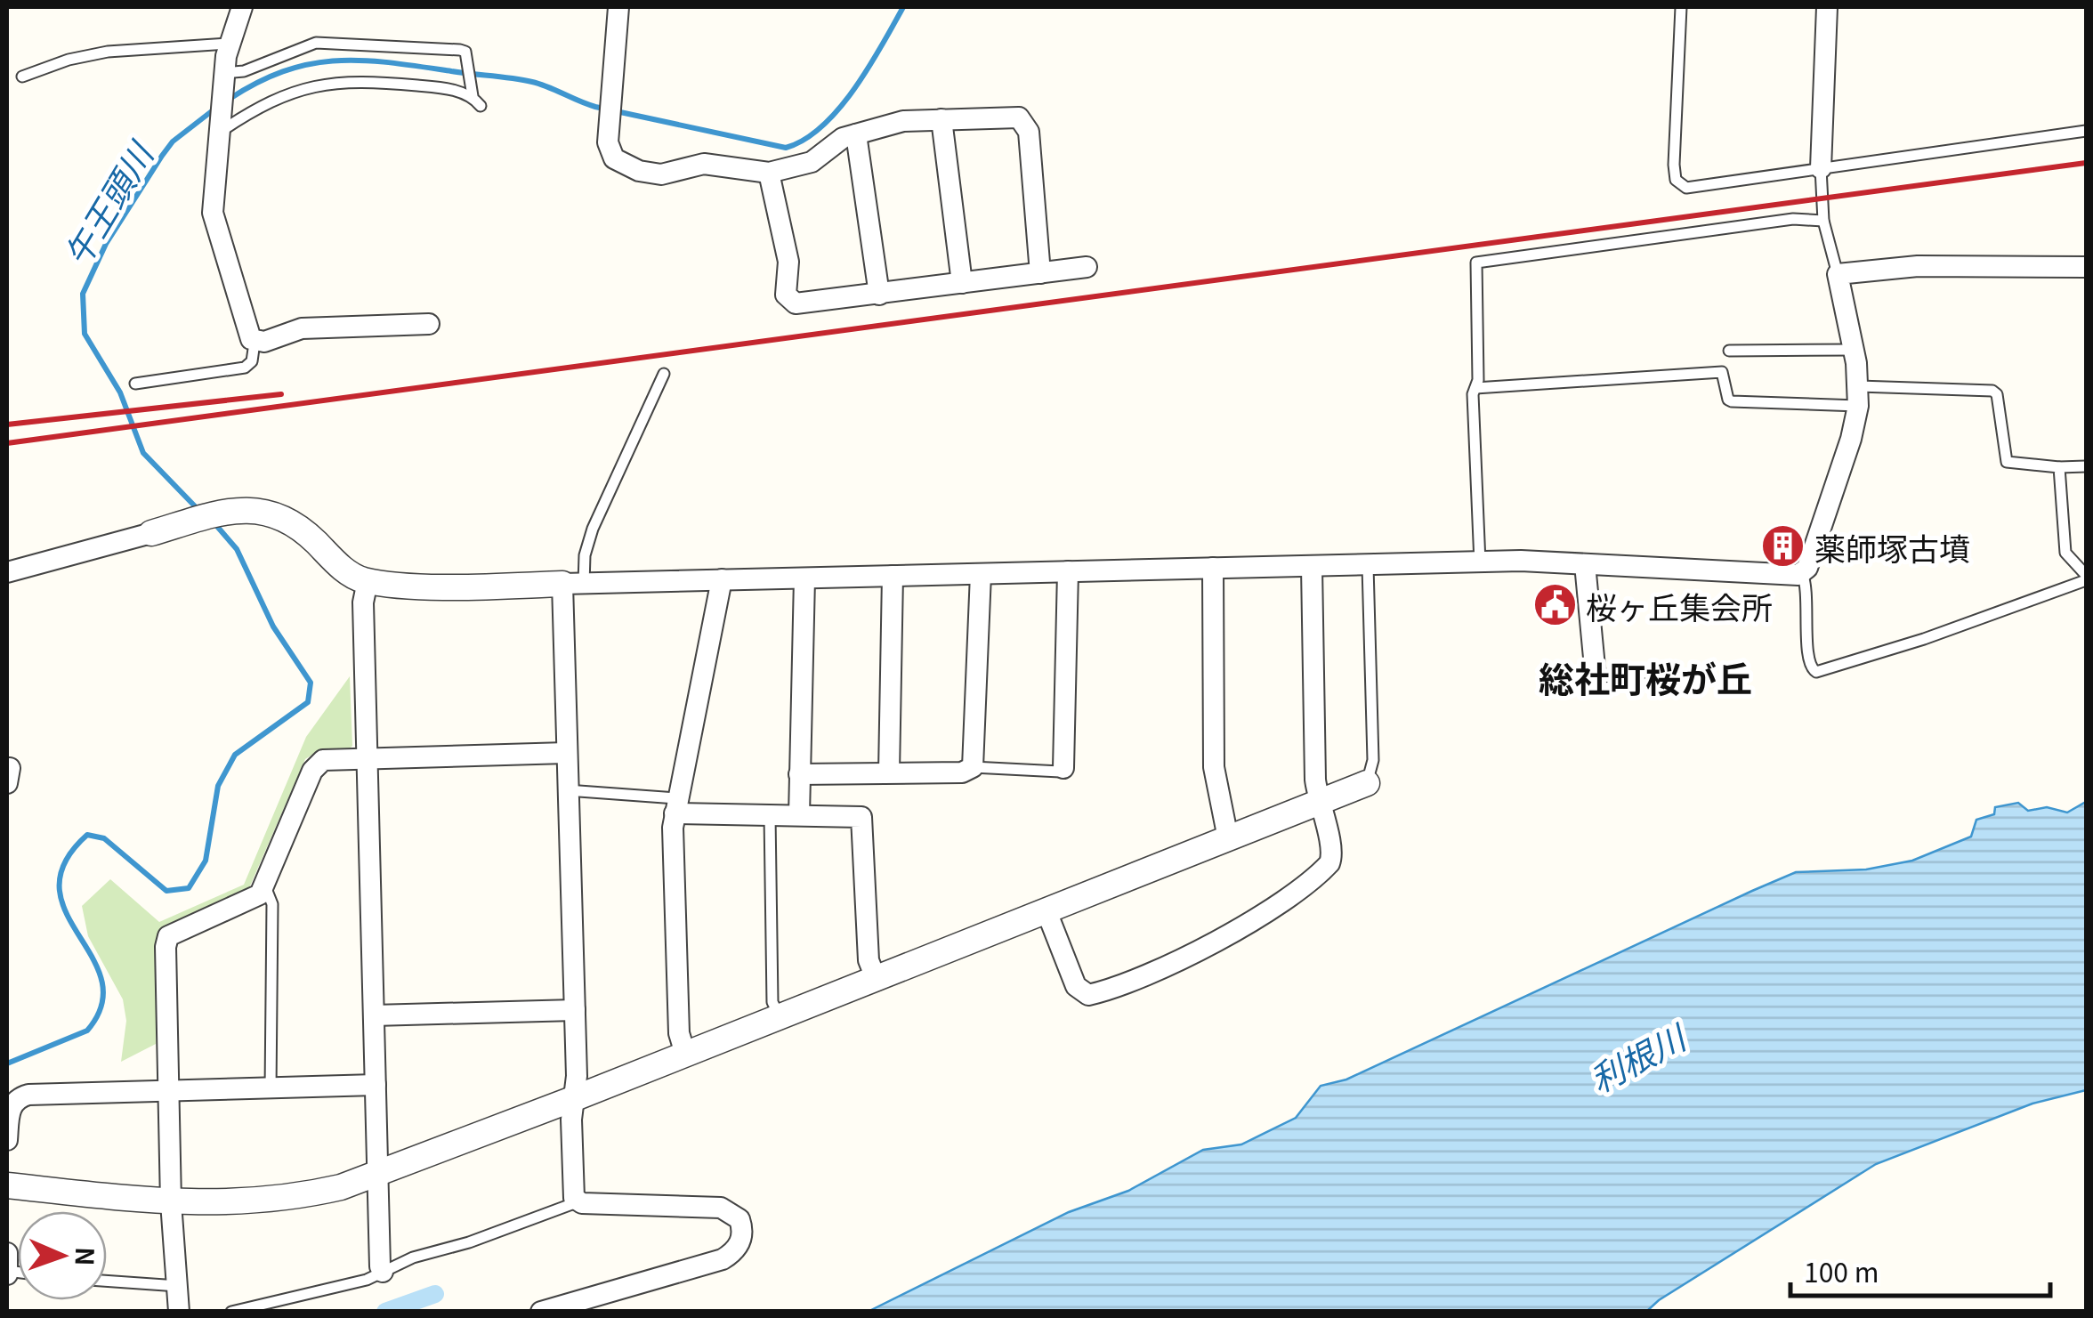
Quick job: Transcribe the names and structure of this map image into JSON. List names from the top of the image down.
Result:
{
  "districts": ["総社町桜が丘"],
  "water": ["午王頭川", "利根川"],
  "places": {
    "building": ["薬師塚古墳"],
    "public building": ["桜ヶ丘集会所"]
  },
  "scale_bar": "100 m",
  "north": "right"
}
